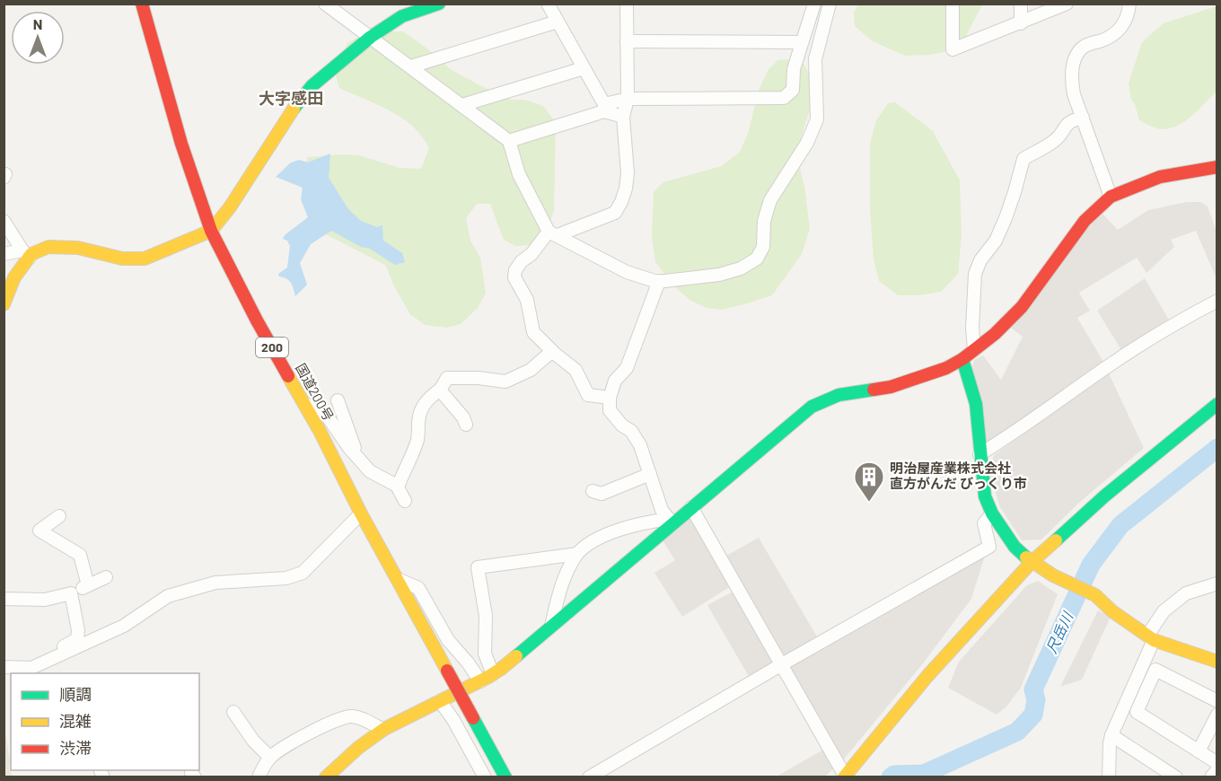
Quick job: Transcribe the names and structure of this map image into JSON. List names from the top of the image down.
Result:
{
  "streets": {
    "main road": ["200", "国道200号"]
  },
  "districts": ["大字感田"],
  "water": ["尺岳川"],
  "places": {
    "building": ["明治屋産業株式会社 直方がんだ びっくり市"]
  },
  "legend": ["順調", "混雑", "渋滞"],
  "north": "top"
}
